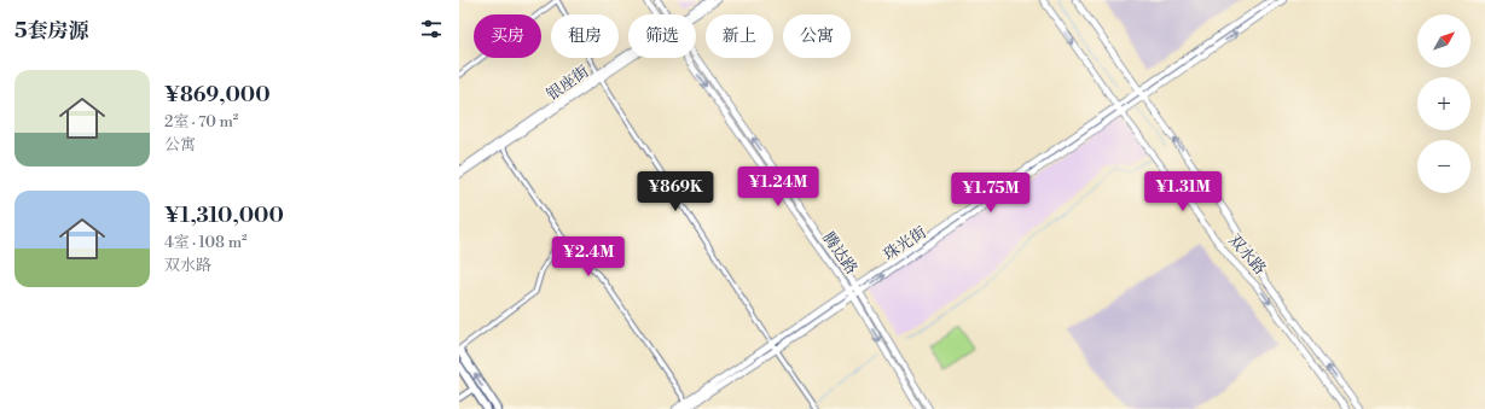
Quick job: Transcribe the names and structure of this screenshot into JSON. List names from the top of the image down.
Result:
{
  "streets": {
    "main road": [
      "银座街",
      "珠光街",
      "腾达路",
      "双水路"
    ]
  },
  "crossings": [
    ["珠光街", "腾达路"],
    ["珠光街", "双水路"]
  ],
  "north": "top right",
  "page": {
    "heading": "5套房源",
    "map_buttons": ["+", "−"],
    "chip": [
      "买房",
      "租房",
      "筛选",
      "新上",
      "公寓"
    ],
    "list": [
      {
        "name": "¥869,000",
        "note": "2室 · 70 m² · 公寓"
      },
      {
        "name": "¥1,310,000",
        "note": "4室 · 108 m² · 双水路"
      }
    ],
    "price": [
      "¥1.24M",
      "¥869K",
      "¥1.31M",
      "¥1.75M",
      "¥2.4M"
    ]
  }
}
